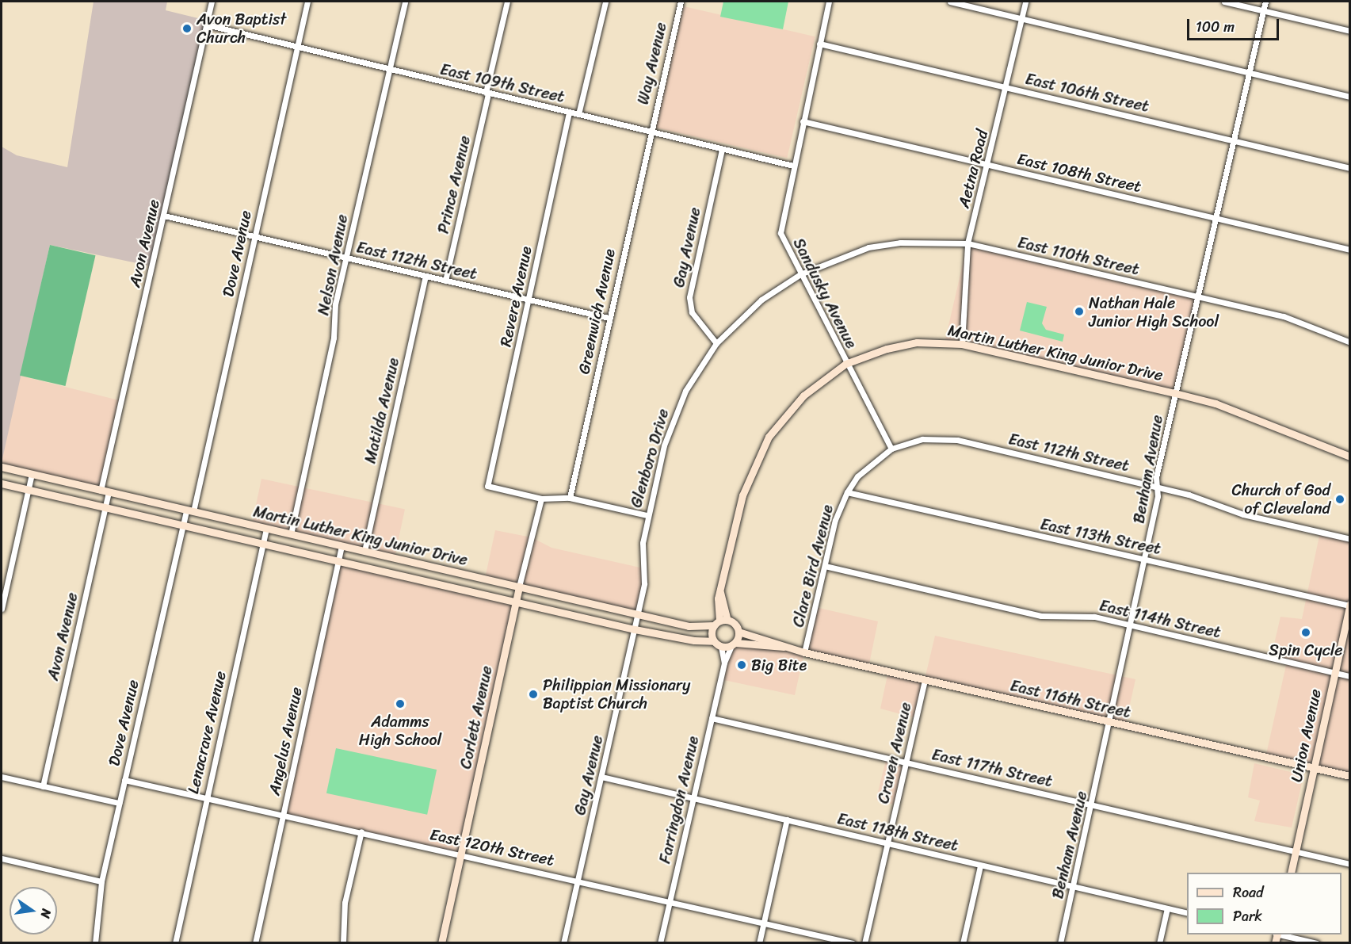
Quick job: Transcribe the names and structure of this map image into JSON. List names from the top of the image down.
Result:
{
  "streets": {
    "main road": [
      "Martin Luther King Junior Drive",
      "East 116th Street",
      "Corlett Avenue",
      "Union Avenue"
    ],
    "street": [
      "Way Avenue",
      "East 109th Street",
      "East 106th Street",
      "Aetna Road",
      "East 108th Street",
      "Prince Avenue",
      "Avon Avenue",
      "Gay Avenue",
      "Dove Avenue",
      "East 110th Street",
      "East 112th Street",
      "Nelson Avenue",
      "Sandusky Avenue",
      "Revere Avenue",
      "Greenwich Avenue",
      "Matilda Avenue",
      "Glenboro Drive",
      "Benham Avenue",
      "East 113th Street",
      "Clare Bird Avenue",
      "East 114th Street",
      "Lenacrave Avenue",
      "Angelus Avenue",
      "Craven Avenue",
      "East 117th Street",
      "Farringdon Avenue",
      "East 118th Street",
      "East 120th Street"
    ]
  },
  "crossings": [
    ["Way Avenue", "East 109th Street"],
    ["Way Avenue", "Greenwich Avenue"],
    ["East 109th Street", "Prince Avenue"],
    ["East 109th Street", "Avon Avenue"],
    ["East 109th Street", "Gay Avenue"],
    ["East 109th Street", "Dove Avenue"],
    ["East 109th Street", "Nelson Avenue"],
    ["East 109th Street", "Sandusky Avenue"],
    ["East 109th Street", "Revere Avenue"],
    ["East 109th Street", "Greenwich Avenue"],
    ["East 106th Street", "Aetna Road"],
    ["East 106th Street", "Sandusky Avenue"],
    ["East 106th Street", "Benham Avenue"],
    ["Aetna Road", "East 108th Street"],
    ["Aetna Road", "East 110th Street"],
    ["Aetna Road", "Martin Luther King Junior Drive"],
    ["East 108th Street", "Sandusky Avenue"],
    ["East 108th Street", "Benham Avenue"],
    ["Prince Avenue", "East 112th Street"],
    ["Avon Avenue", "East 112th Street"],
    ["Avon Avenue", "Martin Luther King Junior Drive"],
    ["Gay Avenue", "Martin Luther King Junior Drive"],
    ["Gay Avenue", "Glenboro Drive"],
    ["Gay Avenue", "East 118th Street"],
    ["Gay Avenue", "East 120th Street"],
    ["Dove Avenue", "East 112th Street"],
    ["Dove Avenue", "Martin Luther King Junior Drive"],
    ["Dove Avenue", "East 120th Street"],
    ["East 110th Street", "Sandusky Avenue"],
    ["East 110th Street", "Glenboro Drive"],
    ["East 110th Street", "Benham Avenue"],
    ["East 112th Street", "Nelson Avenue"],
    ["East 112th Street", "Sandusky Avenue"],
    ["East 112th Street", "Revere Avenue"],
    ["East 112th Street", "Greenwich Avenue"],
    ["East 112th Street", "Matilda Avenue"],
    ["East 112th Street", "Benham Avenue"],
    ["East 112th Street", "Clare Bird Avenue"],
    ["Nelson Avenue", "Martin Luther King Junior Drive"],
    ["Sandusky Avenue", "Martin Luther King Junior Drive"],
    ["Sandusky Avenue", "Glenboro Drive"],
    ["Sandusky Avenue", "Clare Bird Avenue"],
    ["Revere Avenue", "Corlett Avenue"],
    ["Martin Luther King Junior Drive", "Matilda Avenue"],
    ["Martin Luther King Junior Drive", "Glenboro Drive"],
    ["Martin Luther King Junior Drive", "Benham Avenue"],
    ["Martin Luther King Junior Drive", "East 116th Street"],
    ["Martin Luther King Junior Drive", "Corlett Avenue"],
    ["Martin Luther King Junior Drive", "Lenacrave Avenue"],
    ["Martin Luther King Junior Drive", "Angelus Avenue"],
    ["Martin Luther King Junior Drive", "Farringdon Avenue"],
    ["Benham Avenue", "East 113th Street"],
    ["Benham Avenue", "East 114th Street"],
    ["Benham Avenue", "East 116th Street"],
    ["Benham Avenue", "East 117th Street"],
    ["Benham Avenue", "East 118th Street"],
    ["East 113th Street", "Clare Bird Avenue"],
    ["East 113th Street", "Union Avenue"],
    ["Clare Bird Avenue", "East 114th Street"],
    ["Clare Bird Avenue", "East 116th Street"],
    ["East 114th Street", "Union Avenue"],
    ["East 116th Street", "Union Avenue"],
    ["East 116th Street", "Craven Avenue"],
    ["East 116th Street", "Farringdon Avenue"],
    ["Corlett Avenue", "East 120th Street"],
    ["Lenacrave Avenue", "East 120th Street"],
    ["Union Avenue", "East 117th Street"],
    ["Angelus Avenue", "East 120th Street"],
    ["Craven Avenue", "East 117th Street"],
    ["Craven Avenue", "East 118th Street"],
    ["East 117th Street", "Farringdon Avenue"],
    ["Farringdon Avenue", "East 118th Street"],
    ["Farringdon Avenue", "East 120th Street"]
  ],
  "places": [
    "Avon Baptist Church",
    "Nathan Hale Junior High School",
    "Church of God of Cleveland",
    "Spin Cycle",
    "Big Bite",
    "Philippian Missionary Baptist Church",
    "Adamms High School"
  ],
  "legend": ["Road", "Park"],
  "scale_bar": "100 m",
  "north": "right"
}
